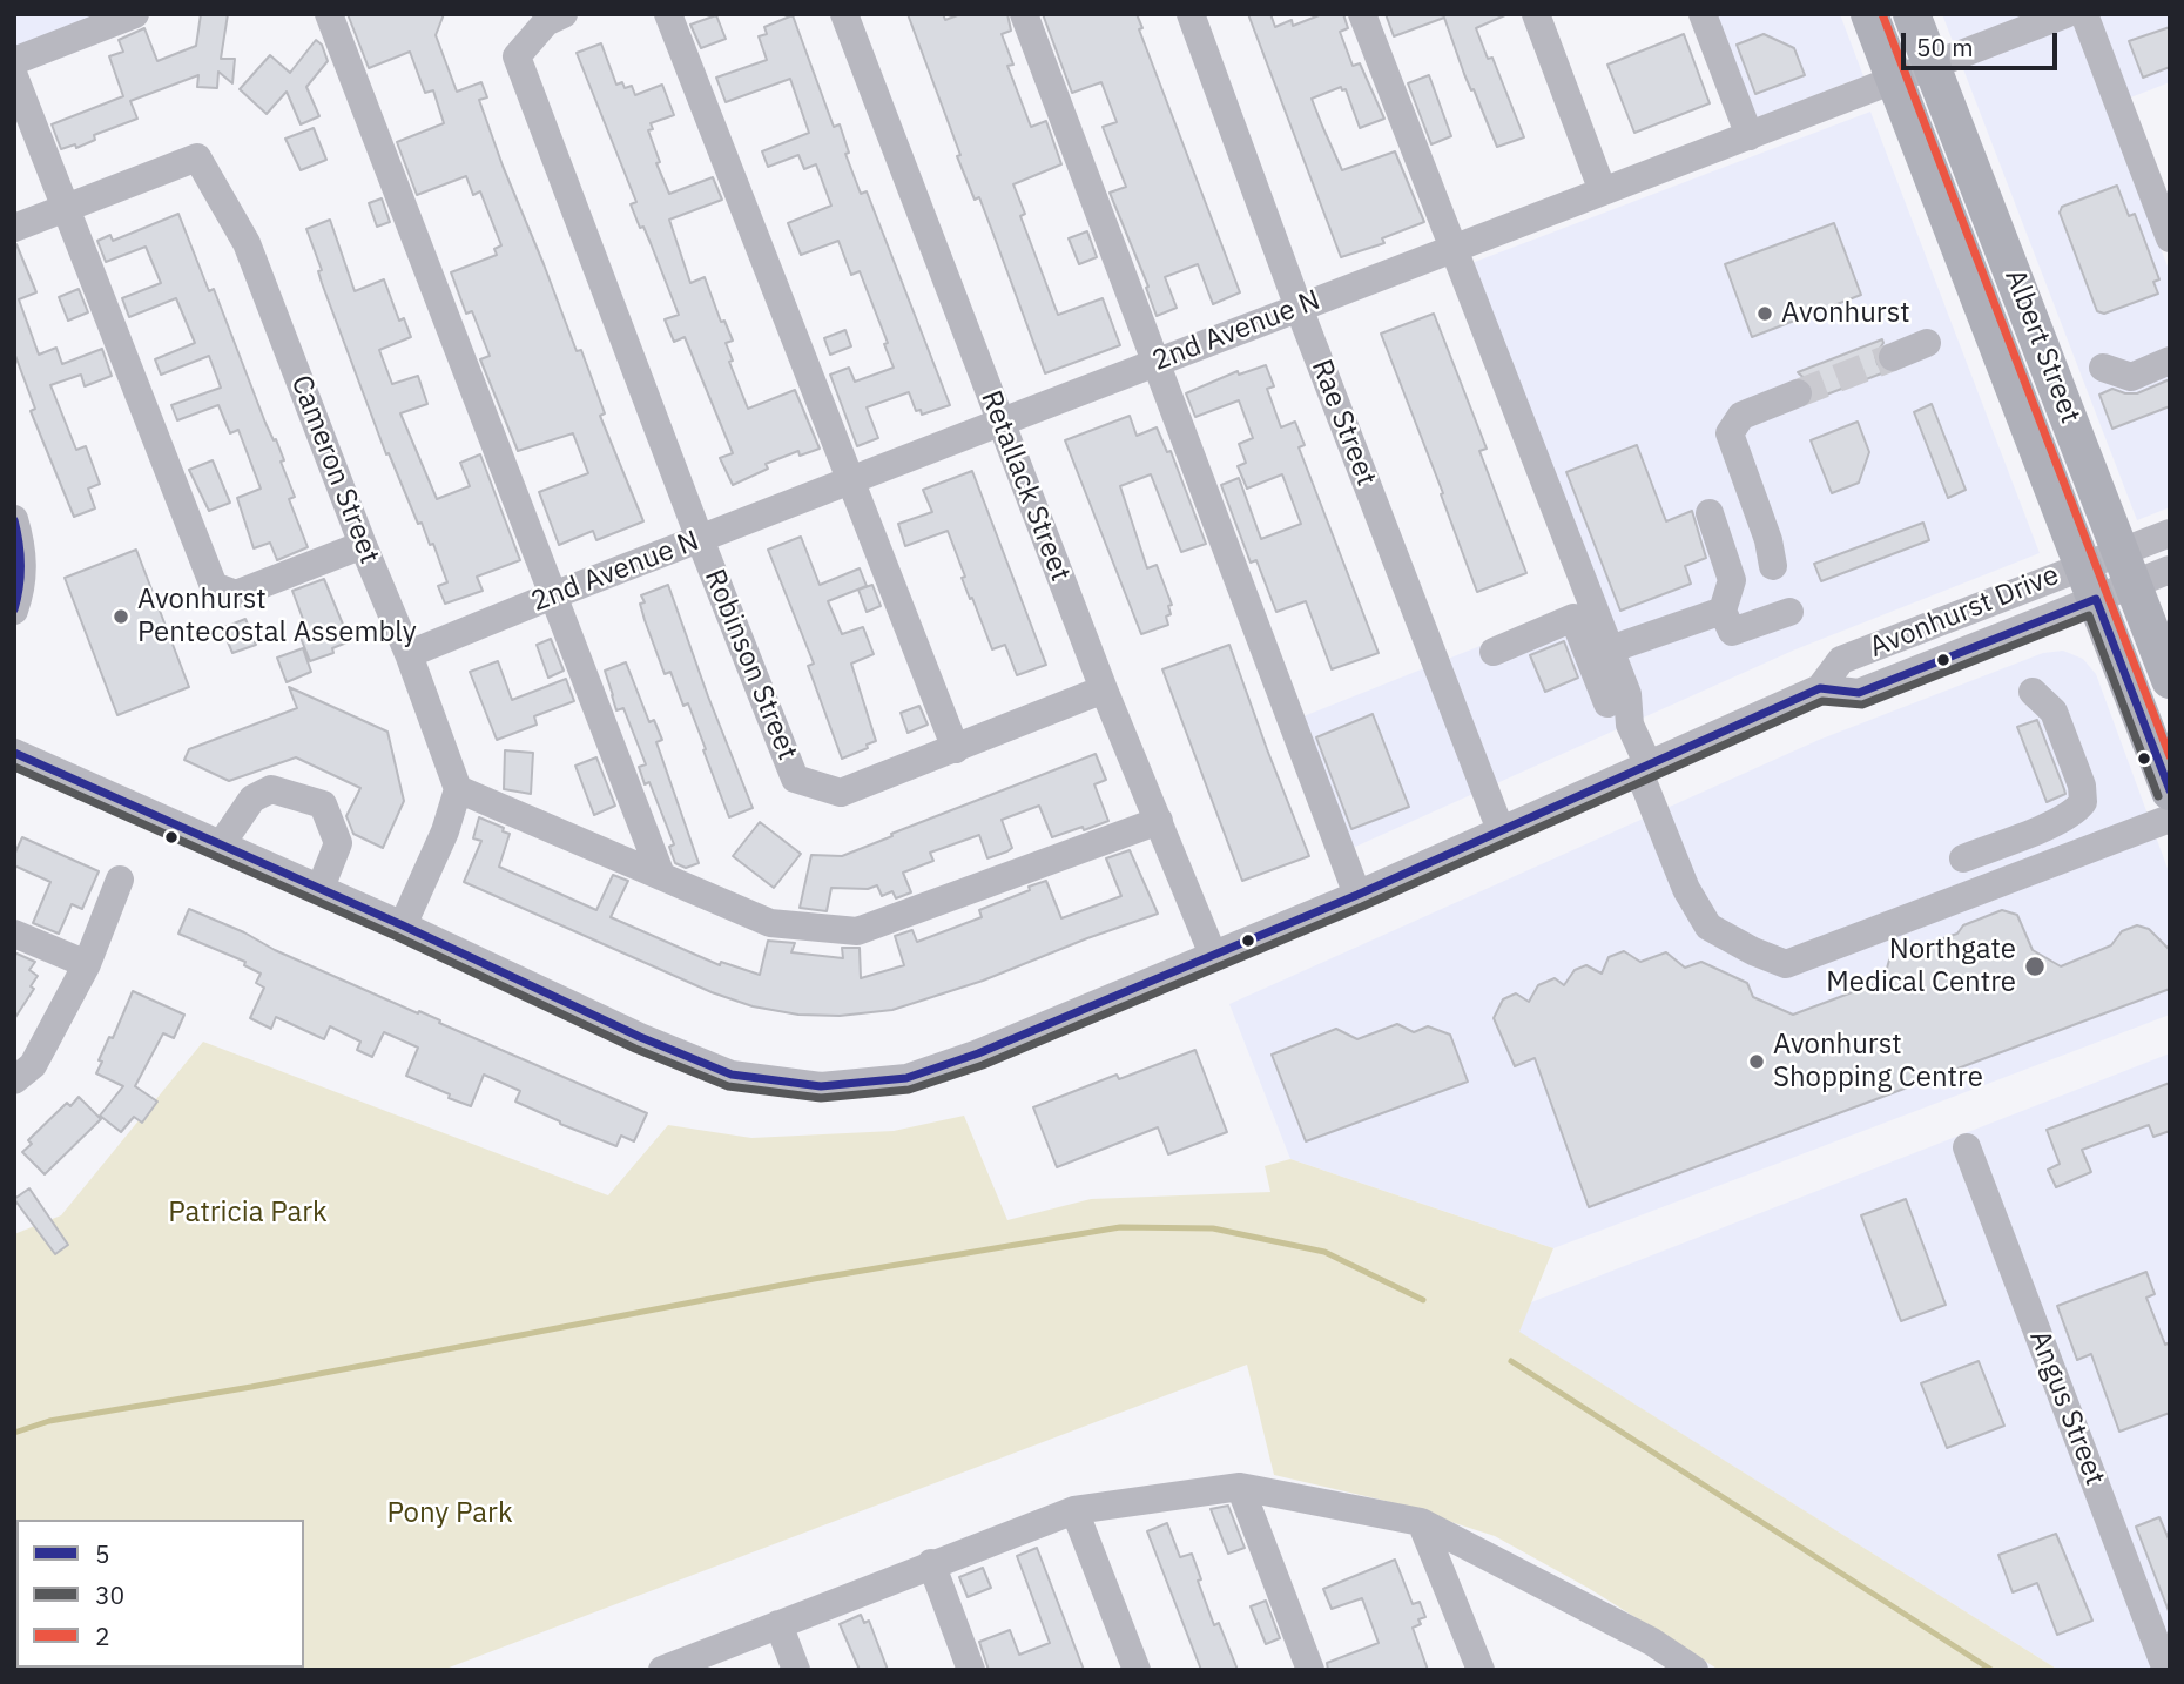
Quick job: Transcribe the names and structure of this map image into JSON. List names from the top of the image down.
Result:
{
  "streets": {
    "main road": ["Albert Street"],
    "street": [
      "2nd Avenue N",
      "Rae Street",
      "Cameron Street",
      "Retallack Street",
      "Avonhurst Drive",
      "Robinson Street",
      "Angus Street"
    ]
  },
  "crossings": [
    ["2nd Avenue N", "Albert Street"],
    ["2nd Avenue N", "Rae Street"],
    ["2nd Avenue N", "Cameron Street"],
    ["2nd Avenue N", "Retallack Street"],
    ["2nd Avenue N", "Robinson Street"],
    ["Albert Street", "Avonhurst Drive"],
    ["Rae Street", "Avonhurst Drive"],
    ["Retallack Street", "Avonhurst Drive"],
    ["Retallack Street", "Robinson Street"]
  ],
  "parks": ["Patricia Park", "Pony Park"],
  "places": [
    "Avonhurst",
    "Avonhurst Pentecostal Assembly",
    "Northgate Medical Centre",
    "Avonhurst Shopping Centre"
  ],
  "lines": ["transit line 2", "transit line 5", "transit line 30"],
  "legend": ["5", "30", "2"],
  "scale_bar": "50 m"
}
